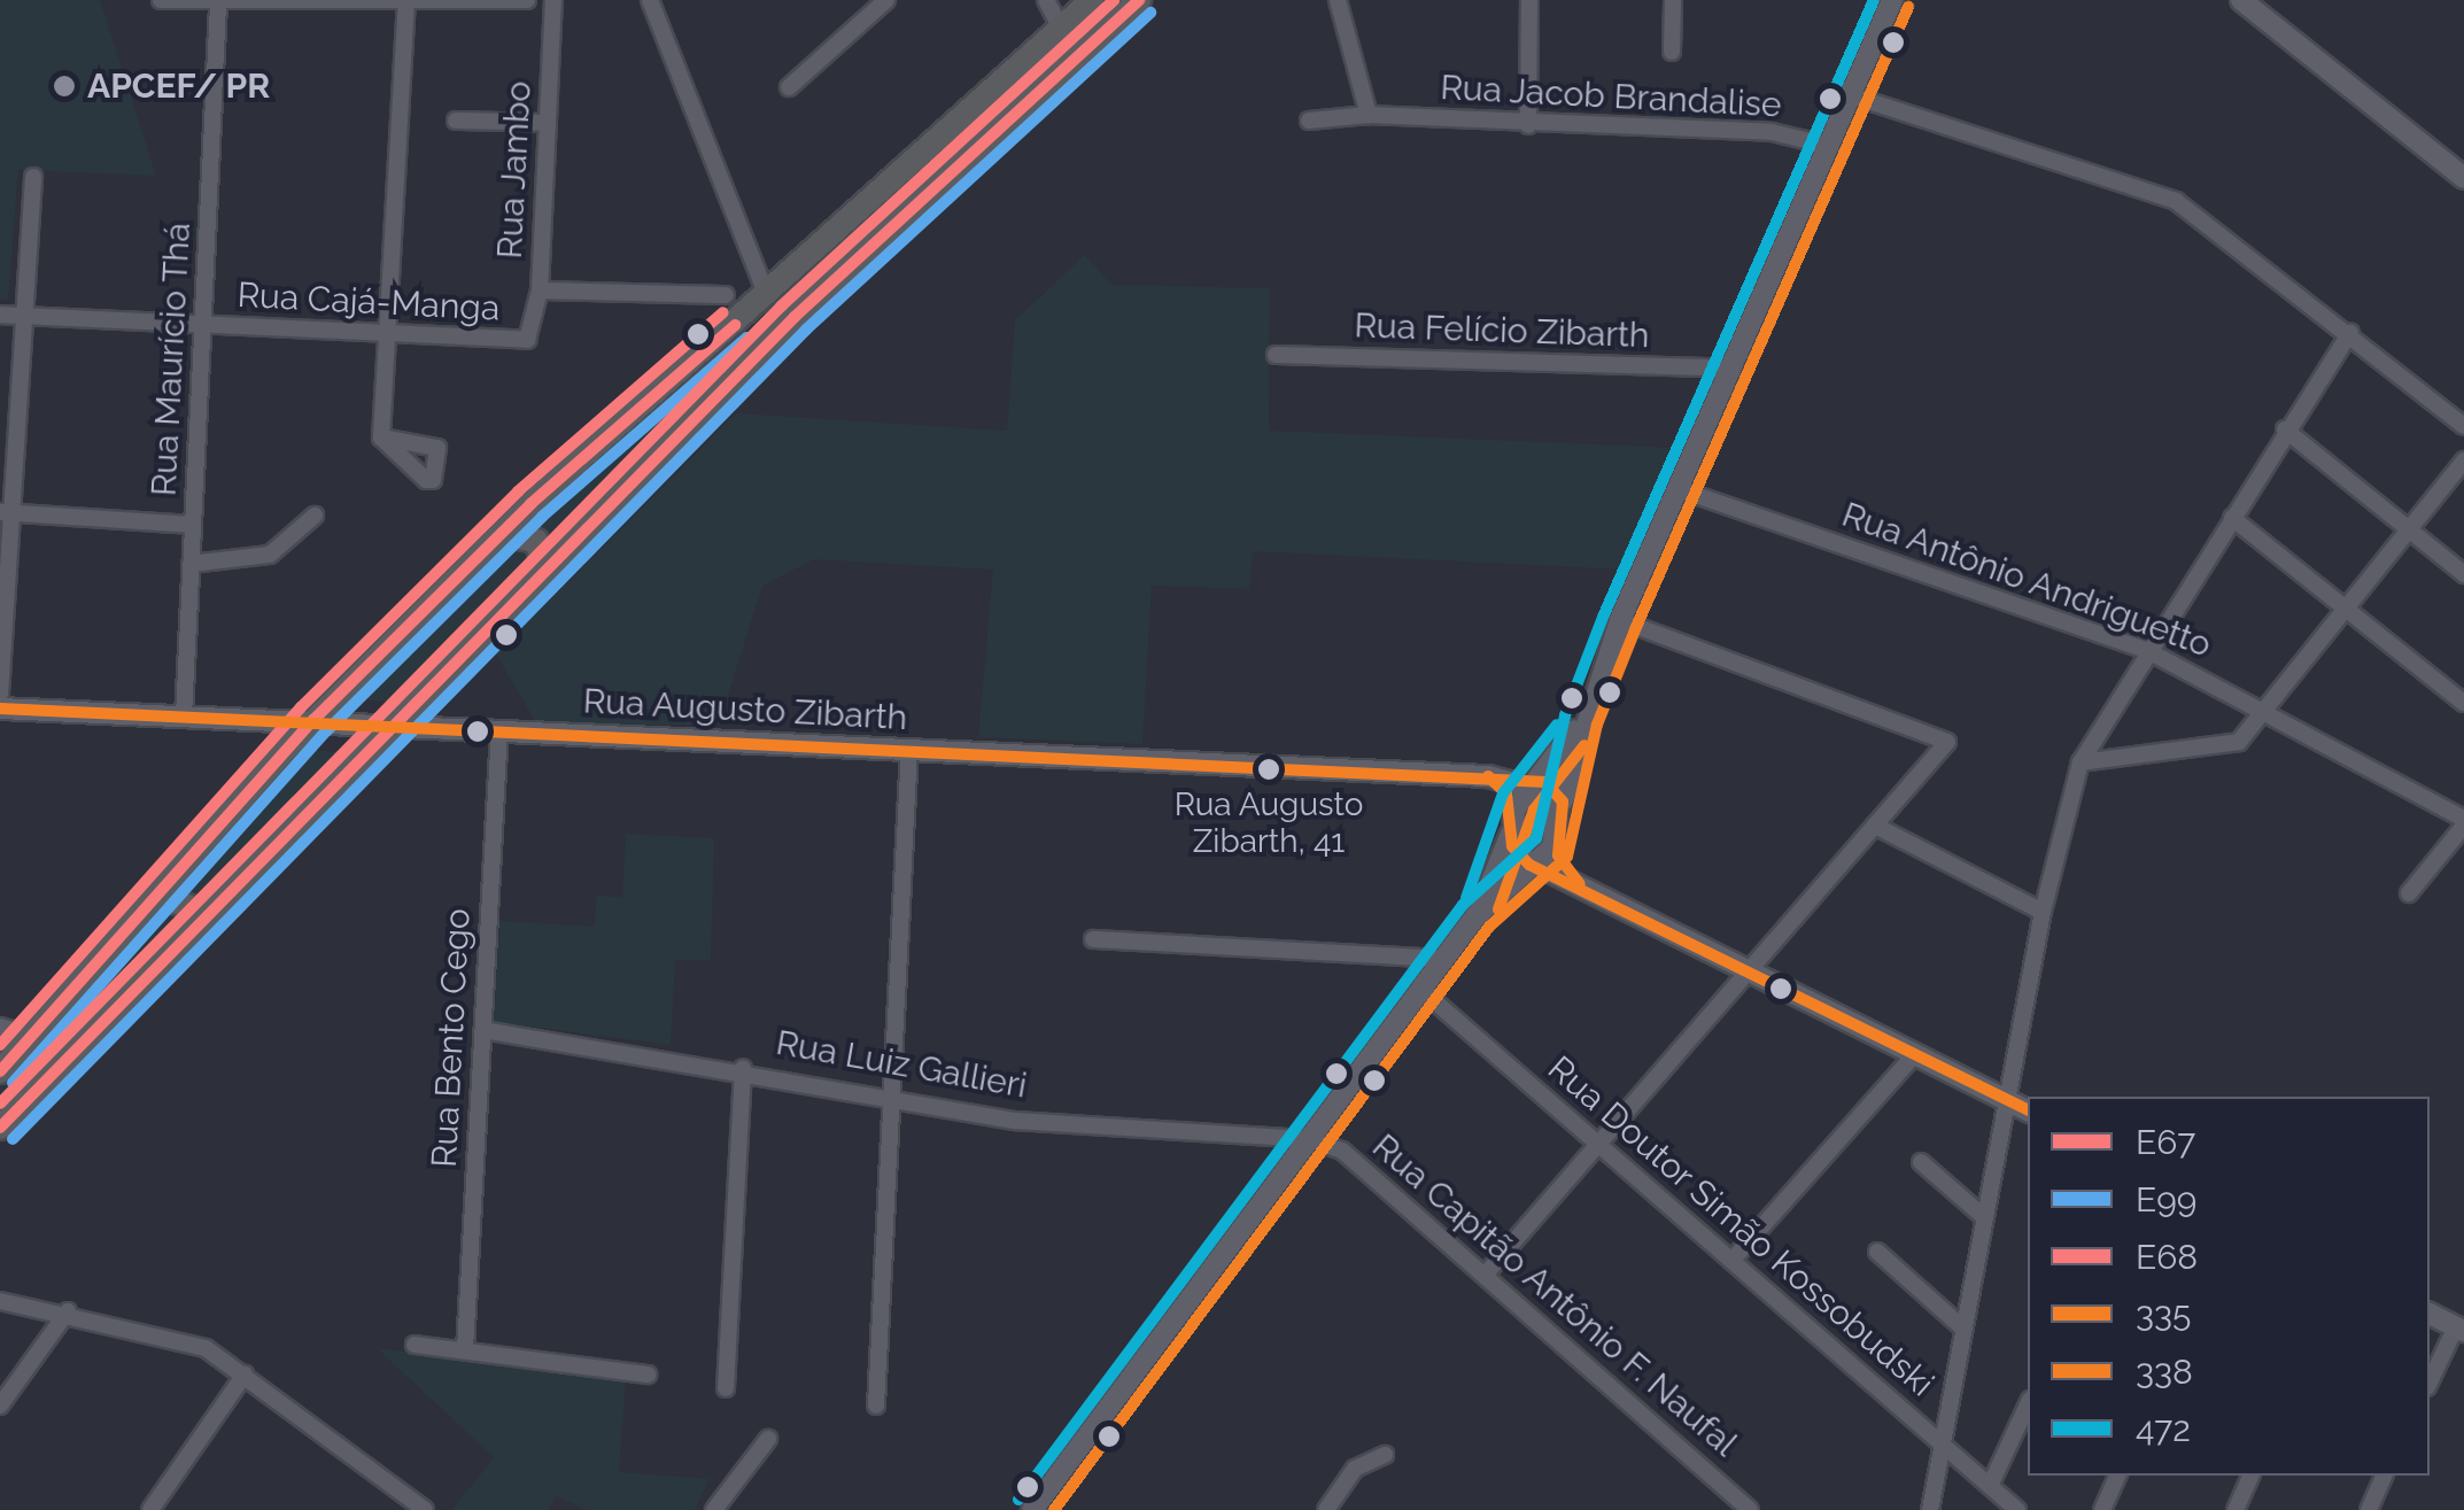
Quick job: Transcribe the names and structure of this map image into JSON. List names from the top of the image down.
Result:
{
  "streets": {
    "main road": ["Rua Augusto Zibarth"],
    "street": [
      "Rua Jacob Brandalise",
      "Rua Jambo",
      "Rua Cajá-Manga",
      "Rua Felício Zibarth",
      "Rua Maurício Thá",
      "Rua Antônio Andriguetto",
      "Rua Bento Cego",
      "Rua Luiz Gallieri",
      "Rua Doutor Simão Kossobudski",
      "Rua Capitão Antônio F. Naufal"
    ]
  },
  "crossings": [
    ["Rua Jambo", "Rua Cajá-Manga"],
    ["Rua Cajá-Manga", "Rua Maurício Thá"],
    ["Rua Maurício Thá", "Rua Augusto Zibarth"],
    ["Rua Augusto Zibarth", "Rua Bento Cego"],
    ["Rua Bento Cego", "Rua Luiz Gallieri"],
    ["Rua Luiz Gallieri", "Rua Capitão Antônio F. Naufal"]
  ],
  "places": ["APCEF/ PR", "Rua Augusto Zibarth, 41"],
  "lines": [
    "transit line E67",
    "transit line E68",
    "transit line 472",
    "transit line 338",
    "transit line E99",
    "transit line 335"
  ],
  "legend": [
    "E67",
    "E99",
    "E68",
    "335",
    "338",
    "472"
  ]
}
